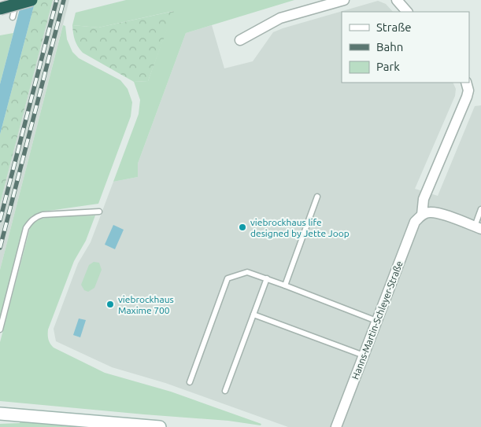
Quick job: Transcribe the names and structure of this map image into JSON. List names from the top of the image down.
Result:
{
  "streets": {
    "street": ["Hanns-Martin-Schleyer-Straße"]
  },
  "places": ["viebrockhaus life designed by Jette Joop", "viebrockhaus Maxime 700"],
  "legend": ["Straße", "Bahn", "Park"]
}
